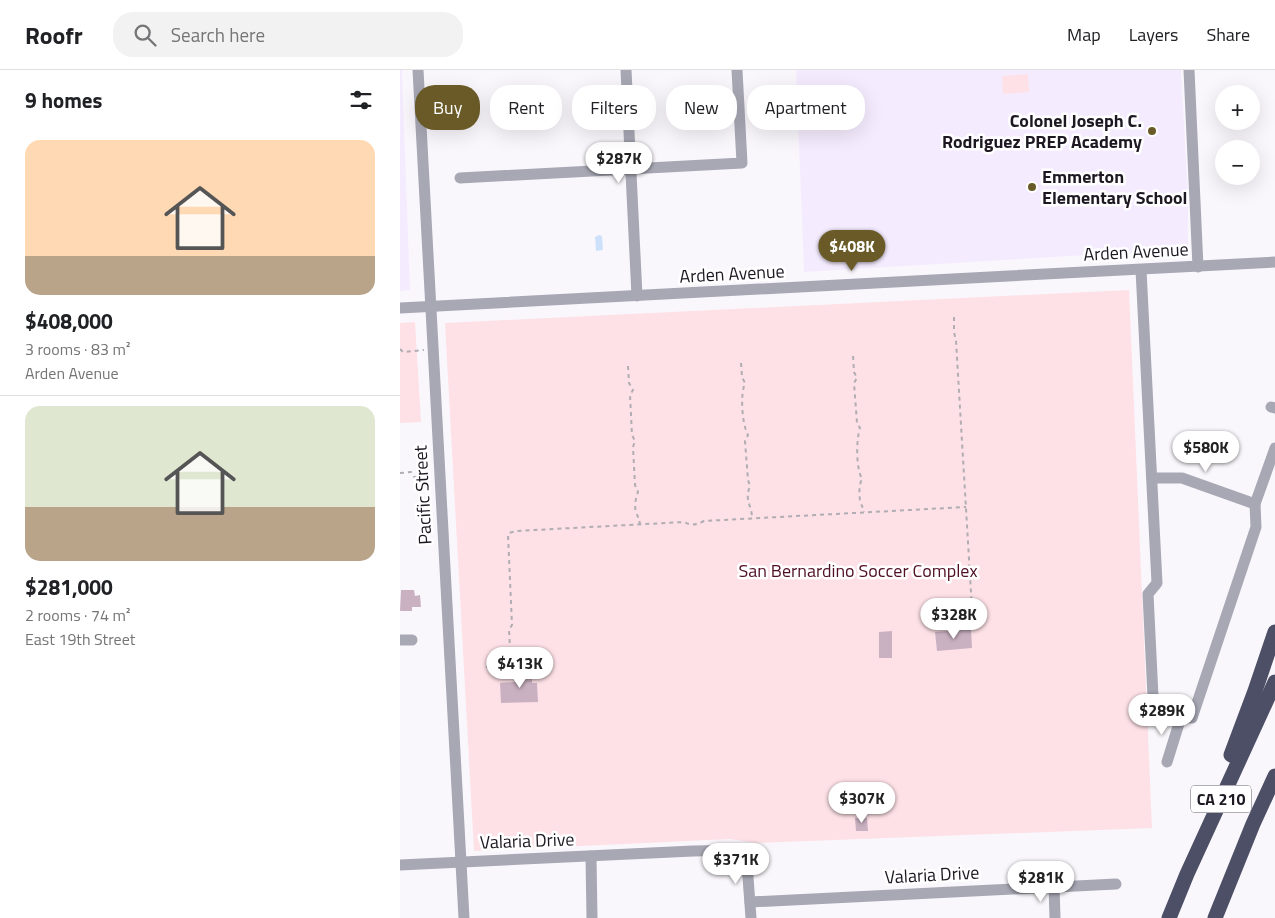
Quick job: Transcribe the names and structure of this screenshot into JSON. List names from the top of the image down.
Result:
{
  "streets": {
    "highway": ["CA 210"],
    "street": ["Arden Avenue", "Pacific Street", "Valaria Drive"]
  },
  "crossings": [
    ["Arden Avenue", "Pacific Street"],
    ["Pacific Street", "Valaria Drive"]
  ],
  "parks": ["San Bernardino Soccer Complex"],
  "places": ["Colonel Joseph C. Rodriguez PREP Academy", "Emmerton Elementary School"],
  "page": {
    "header": "Roofr",
    "search": "Search here",
    "nav": ["Map", "Layers", "Share"],
    "heading": "9 homes",
    "map_buttons": ["+", "−"],
    "chip": [
      "Buy",
      "Rent",
      "Filters",
      "New",
      "Apartment"
    ],
    "list": [
      {
        "name": "$408,000",
        "note": "3 rooms · 83 m² · Arden Avenue"
      },
      {
        "name": "$281,000",
        "note": "2 rooms · 74 m² · East 19th Street"
      }
    ],
    "price": [
      "$287K",
      "$408K",
      "$580K",
      "$328K",
      "$413K",
      "$289K",
      "$307K",
      "$371K",
      "$281K"
    ]
  }
}
